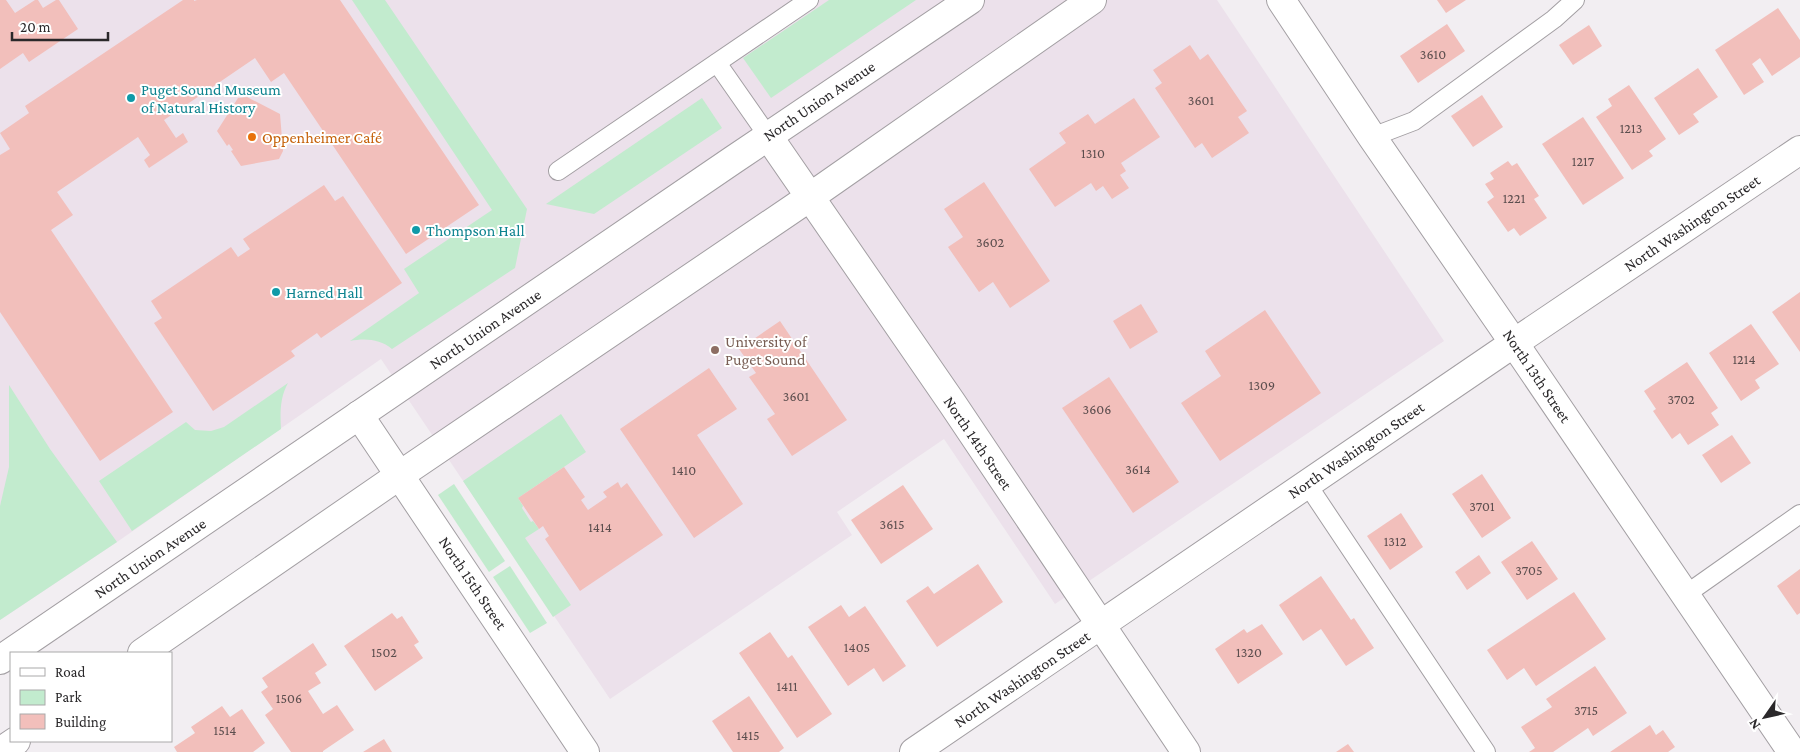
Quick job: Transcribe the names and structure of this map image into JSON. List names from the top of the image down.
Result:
{
  "streets": {
    "street": [
      "North Union Avenue",
      "North Washington Street",
      "North 13th Street",
      "North 14th Street",
      "North 15th Street"
    ]
  },
  "crossings": [
    ["North Union Avenue", "North 14th Street"],
    ["North Union Avenue", "North 15th Street"],
    ["North Washington Street", "North 13th Street"],
    ["North Washington Street", "North 14th Street"]
  ],
  "places": [
    "Puget Sound Museum of Natural History",
    "Oppenheimer Café",
    "Thompson Hall",
    "Harned Hall",
    "University of Puget Sound"
  ],
  "house_numbers": [
    "3610",
    "3601",
    "1213",
    "1310",
    "1217",
    "1221",
    "3602",
    "1214",
    "1309",
    "3601",
    "3702",
    "3606",
    "3614",
    "1410",
    "3701",
    "3615",
    "1414",
    "1312",
    "3705",
    "1405",
    "1502",
    "1320",
    "1411",
    "1506",
    "3715",
    "1514",
    "1415"
  ],
  "legend": ["Road", "Park", "Building"],
  "scale_bar": "20 m",
  "north": "bottom left"
}
